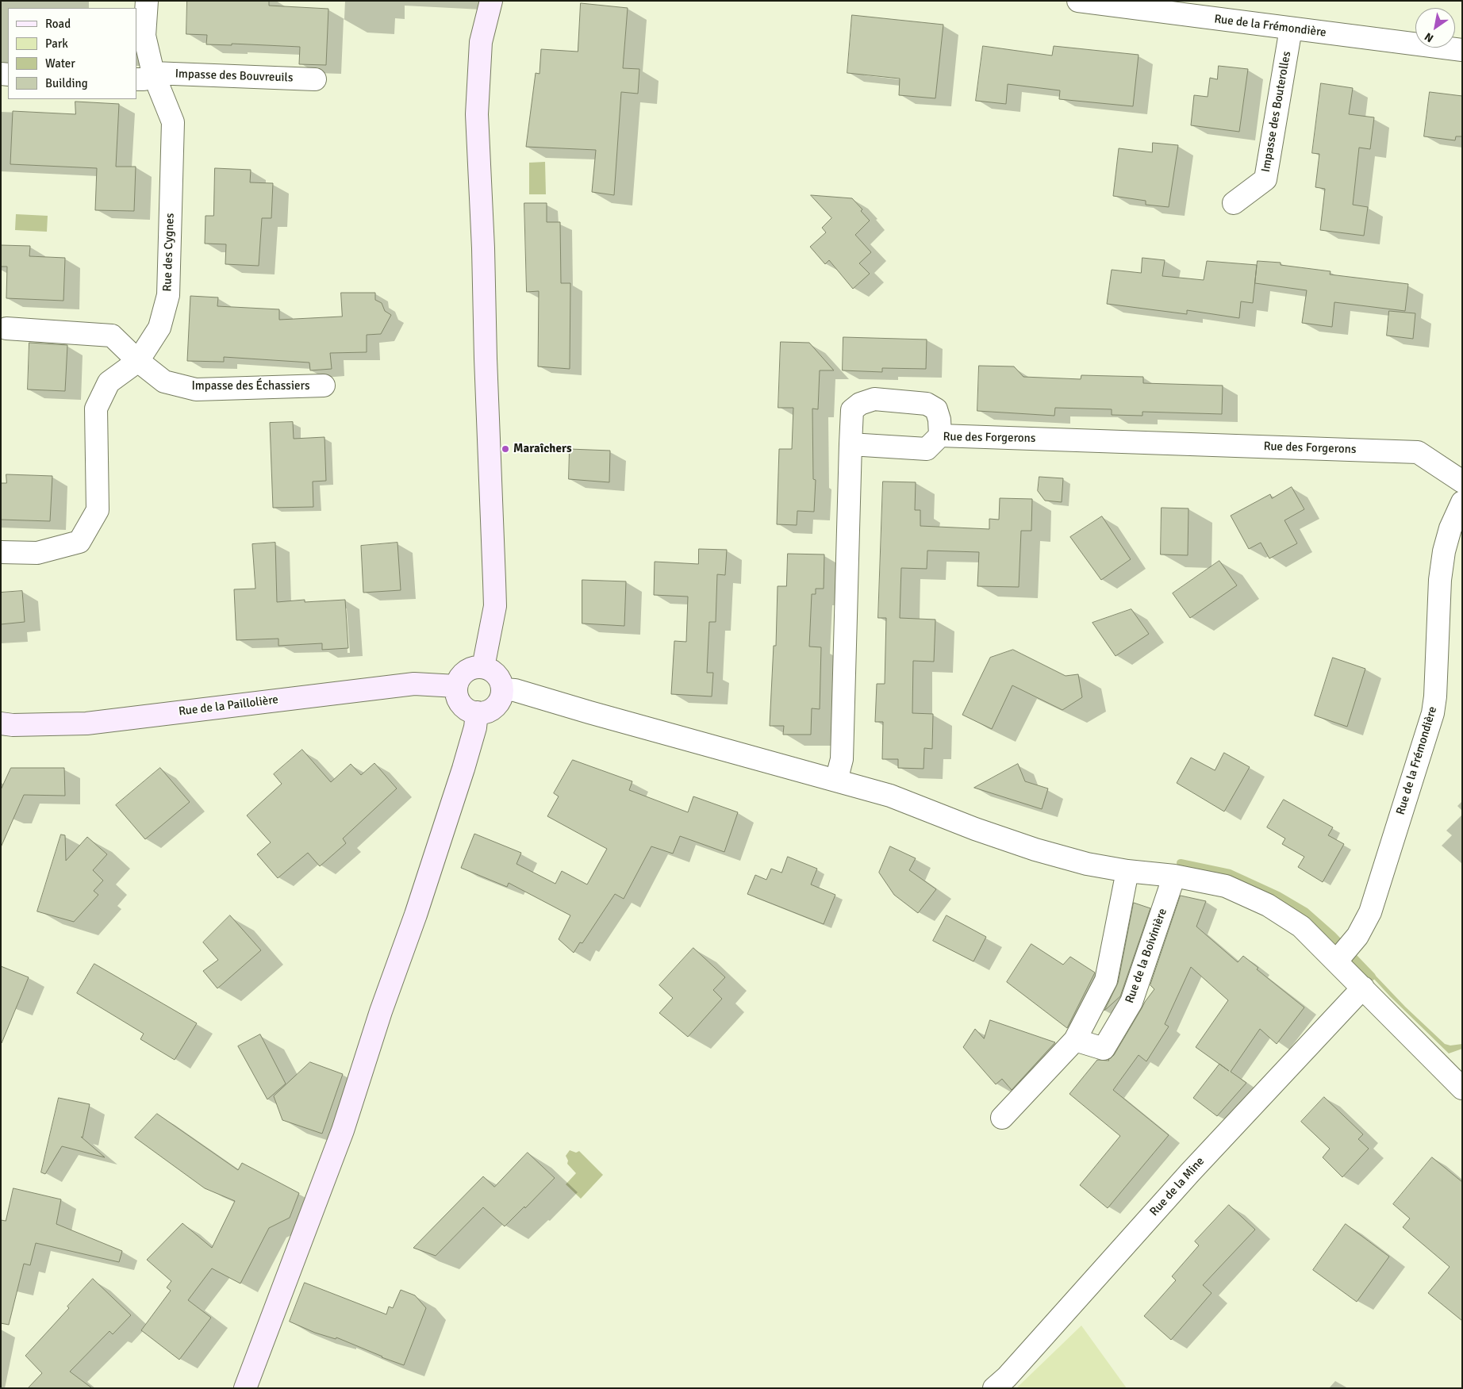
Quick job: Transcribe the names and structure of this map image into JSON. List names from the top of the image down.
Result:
{
  "streets": {
    "main road": ["Rue de la Paillolière"],
    "street": [
      "Rue de la Frémondière",
      "Impasse des Bouvreuils",
      "Impasse des Bouterolles",
      "Rue des Cygnes",
      "Impasse des Échassiers",
      "Rue des Forgerons",
      "Rue de la Boivinière",
      "Rue de la Mine"
    ]
  },
  "crossings": [
    ["Rue de la Frémondière", "Impasse des Bouterolles"],
    ["Impasse des Bouvreuils", "Rue des Cygnes"],
    ["Rue des Cygnes", "Impasse des Échassiers"]
  ],
  "places": ["Maraîchers"],
  "legend": [
    "Road",
    "Park",
    "Water",
    "Building"
  ],
  "north": "bottom left"
}
